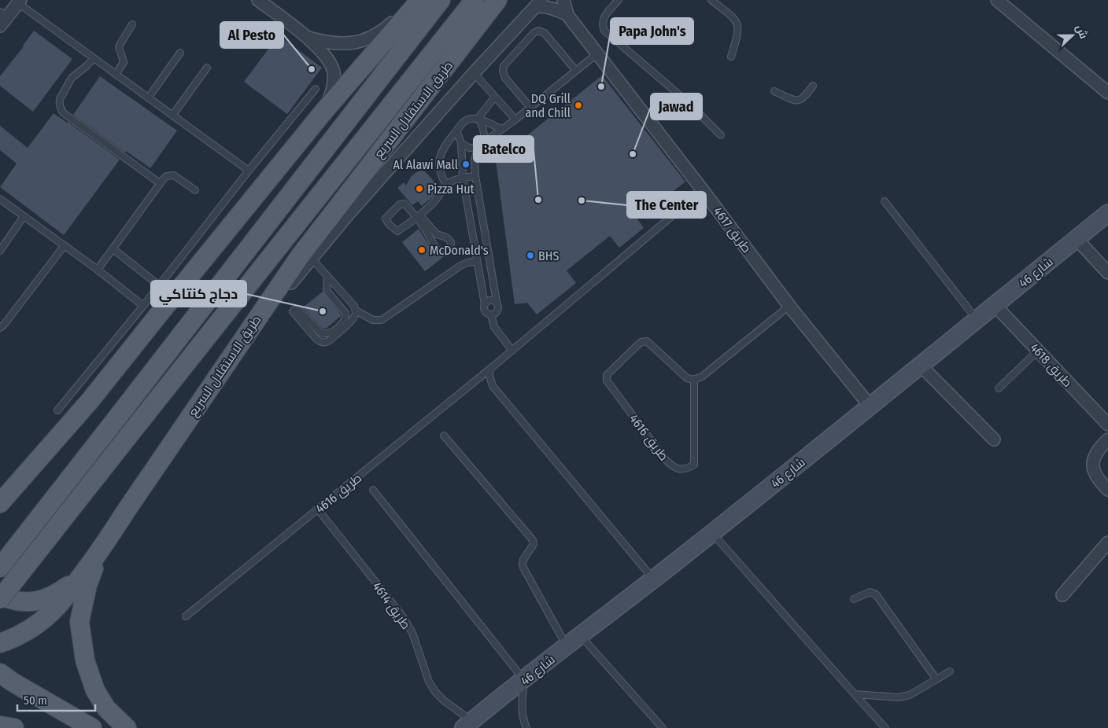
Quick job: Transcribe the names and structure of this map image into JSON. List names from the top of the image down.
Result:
{
  "streets": {
    "main road": ["طريق الاستقلال السريع"],
    "street": ["طريق 4617", "شارع 46", "طريق 4618"],
    "lane": ["طريق 4616", "طريق 4614"]
  },
  "crossings": [
    ["طريق 4617", "شارع 46"],
    ["طريق 4617", "طريق 4616"],
    ["شارع 46", "طريق 4618"],
    ["شارع 46", "طريق 4614"],
    ["طريق 4616", "طريق 4614"]
  ],
  "places": [
    "Al Pesto",
    "Papa John's",
    "DQ Grill and Chill",
    "Jawad",
    "Al Alawi Mall",
    "Pizza Hut",
    "Batelco",
    "The Center",
    "McDonald's",
    "BHS",
    "دجاج كنتاكي"
  ],
  "scale_bar": "50 m",
  "north": "right"
}
